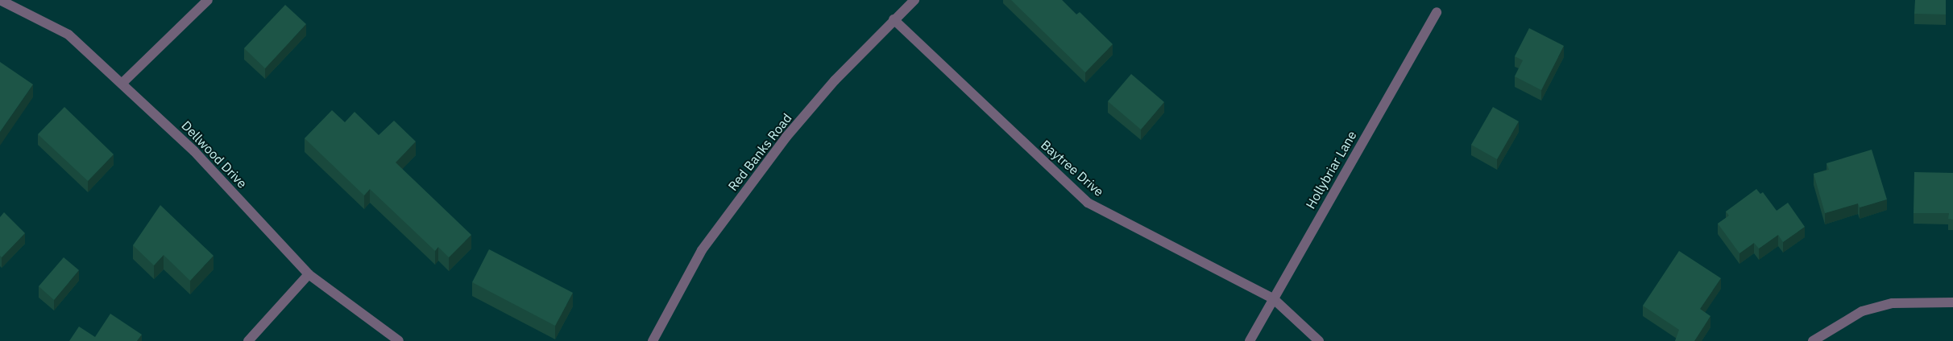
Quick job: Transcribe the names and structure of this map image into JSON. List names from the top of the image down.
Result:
{
  "streets": {
    "street": [
      "Red Banks Road",
      "Dellwood Drive",
      "Baytree Drive",
      "Hollybriar Lane"
    ]
  },
  "crossings": [
    ["Red Banks Road", "Baytree Drive"],
    ["Baytree Drive", "Hollybriar Lane"]
  ]
}
